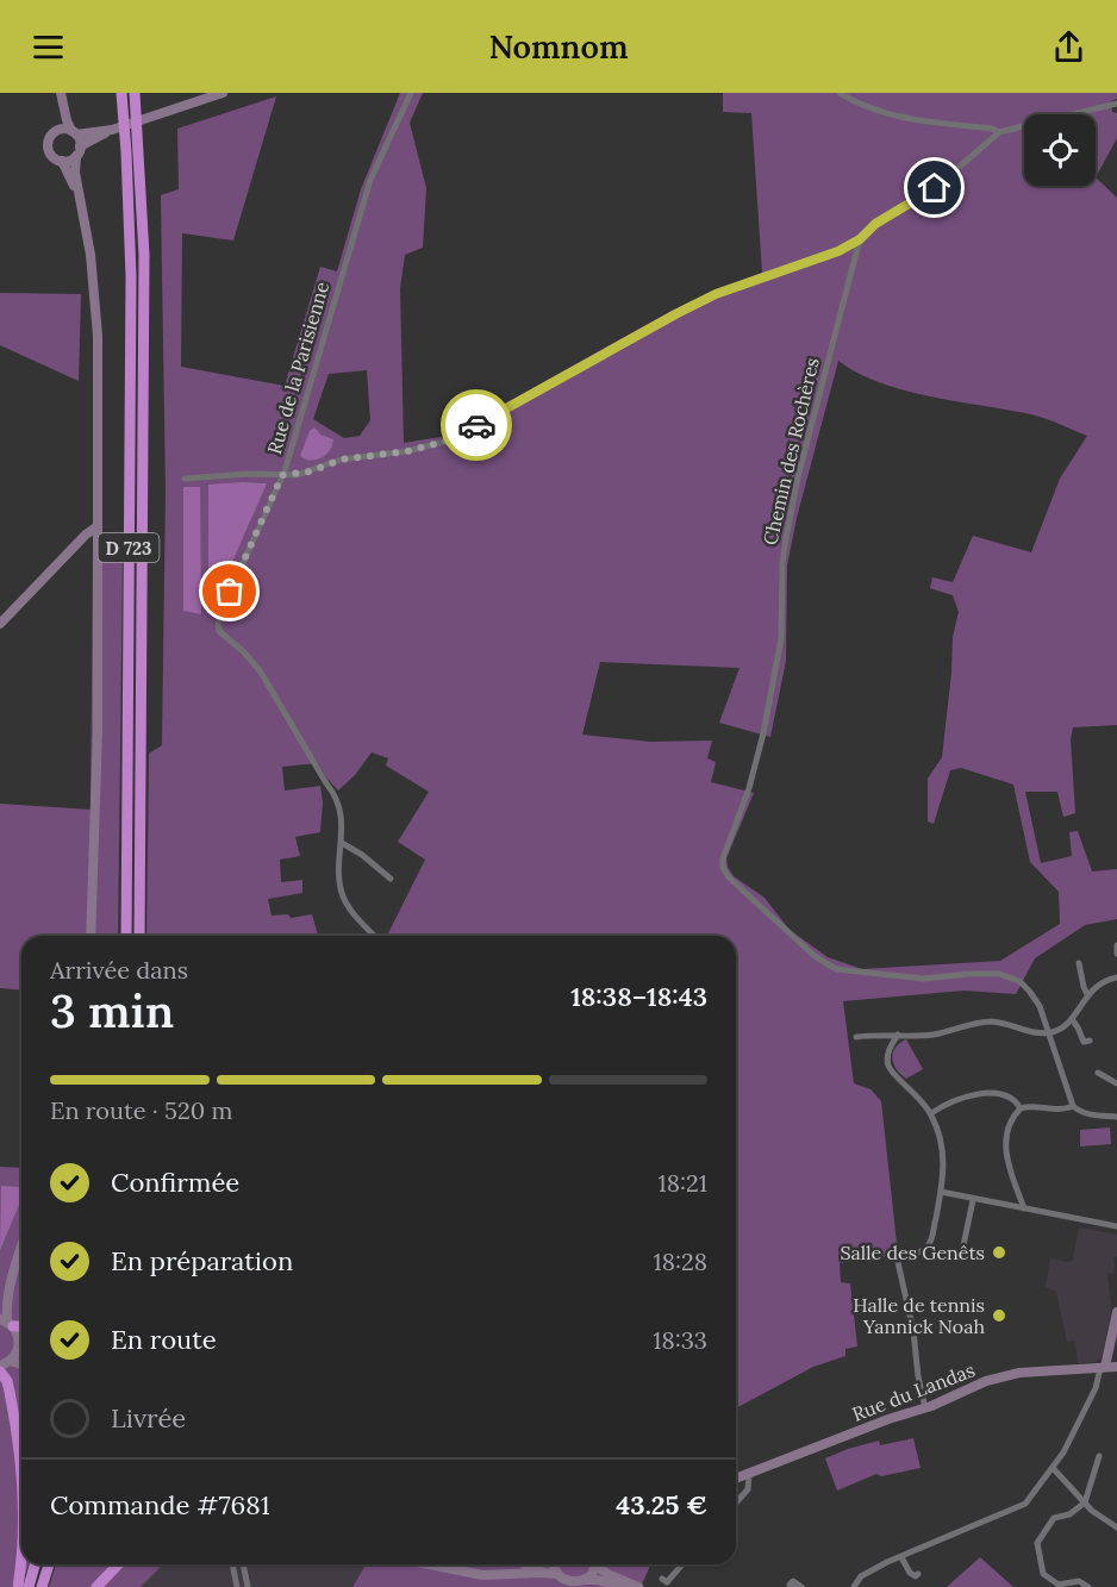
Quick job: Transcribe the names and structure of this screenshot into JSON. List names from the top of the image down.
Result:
{
  "streets": {
    "highway": ["D 723"],
    "street": ["Rue de la Parisienne", "Chemin des Rochères", "Rue du Landas"]
  },
  "places": ["Salle des Genêts", "Halle de tennis Yannick Noah"],
  "page": {
    "header": "Nomnom",
    "heading": ["3 min", "Arrivée dans", "18:38–18:43"],
    "panel": ["Commande #7681", "43.25 €"],
    "bar": "En route · 520 m",
    "list": [
      ["Confirmée", "18:21"],
      ["En préparation", "18:28"],
      ["En route", "18:33"],
      "Livrée"
    ]
  }
}
